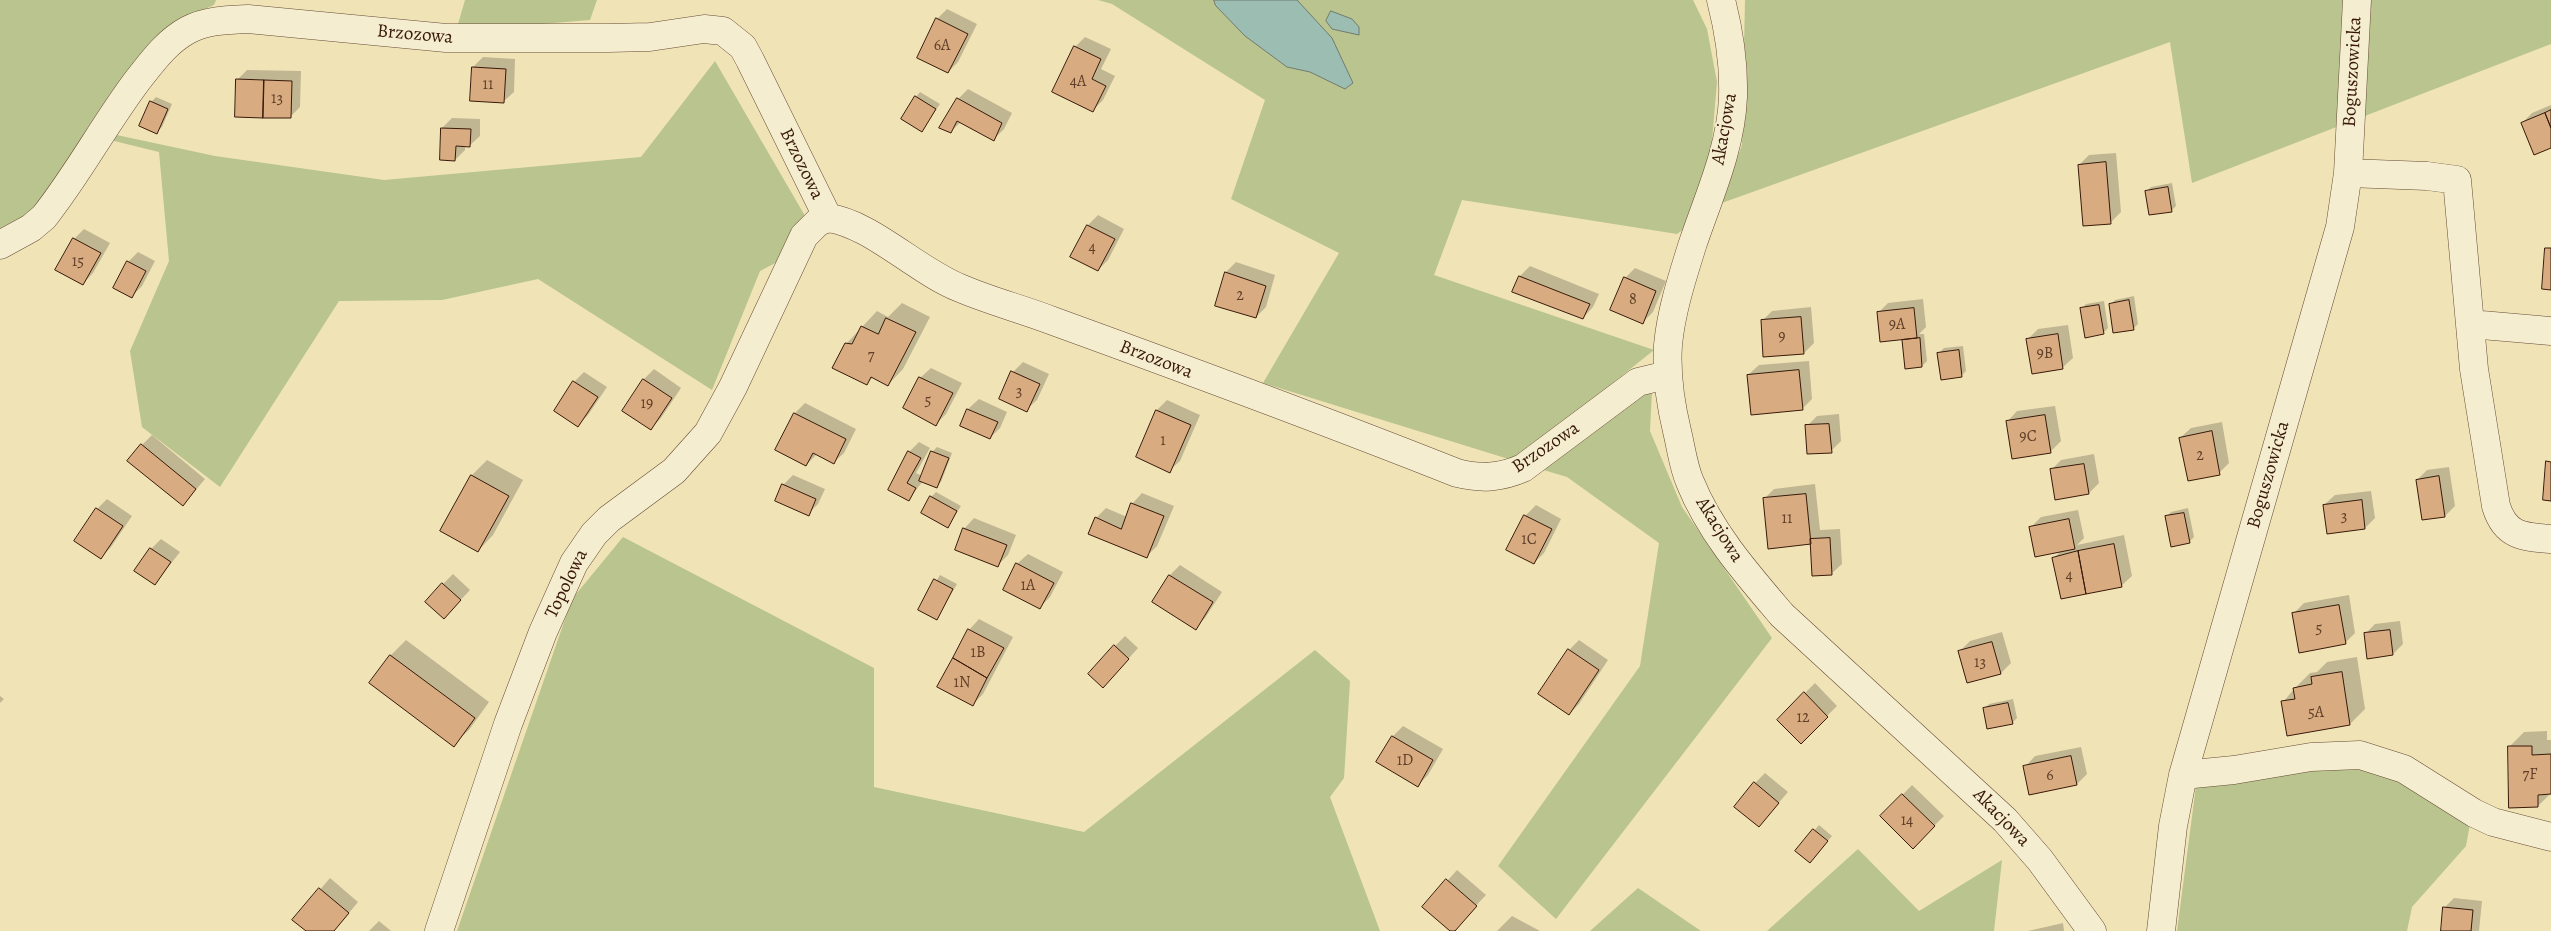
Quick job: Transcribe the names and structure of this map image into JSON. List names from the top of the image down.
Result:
{
  "streets": {
    "street": [
      "Brzozowa",
      "Boguszowicka",
      "Akacjowa",
      "Topolowa"
    ]
  },
  "crossings": [
    ["Brzozowa", "Akacjowa"],
    ["Brzozowa", "Topolowa"]
  ],
  "house_numbers": [
    "6A",
    "4A",
    "11",
    "13",
    "4",
    "15",
    "2",
    "8",
    "9A",
    "9",
    "9B",
    "7",
    "3",
    "5",
    "19",
    "9C",
    "1",
    "2",
    "3",
    "11",
    "1C",
    "4",
    "1A",
    "5",
    "1B",
    "13",
    "1N",
    "5A",
    "12",
    "1D",
    "7F",
    "6",
    "14"
  ]
}
